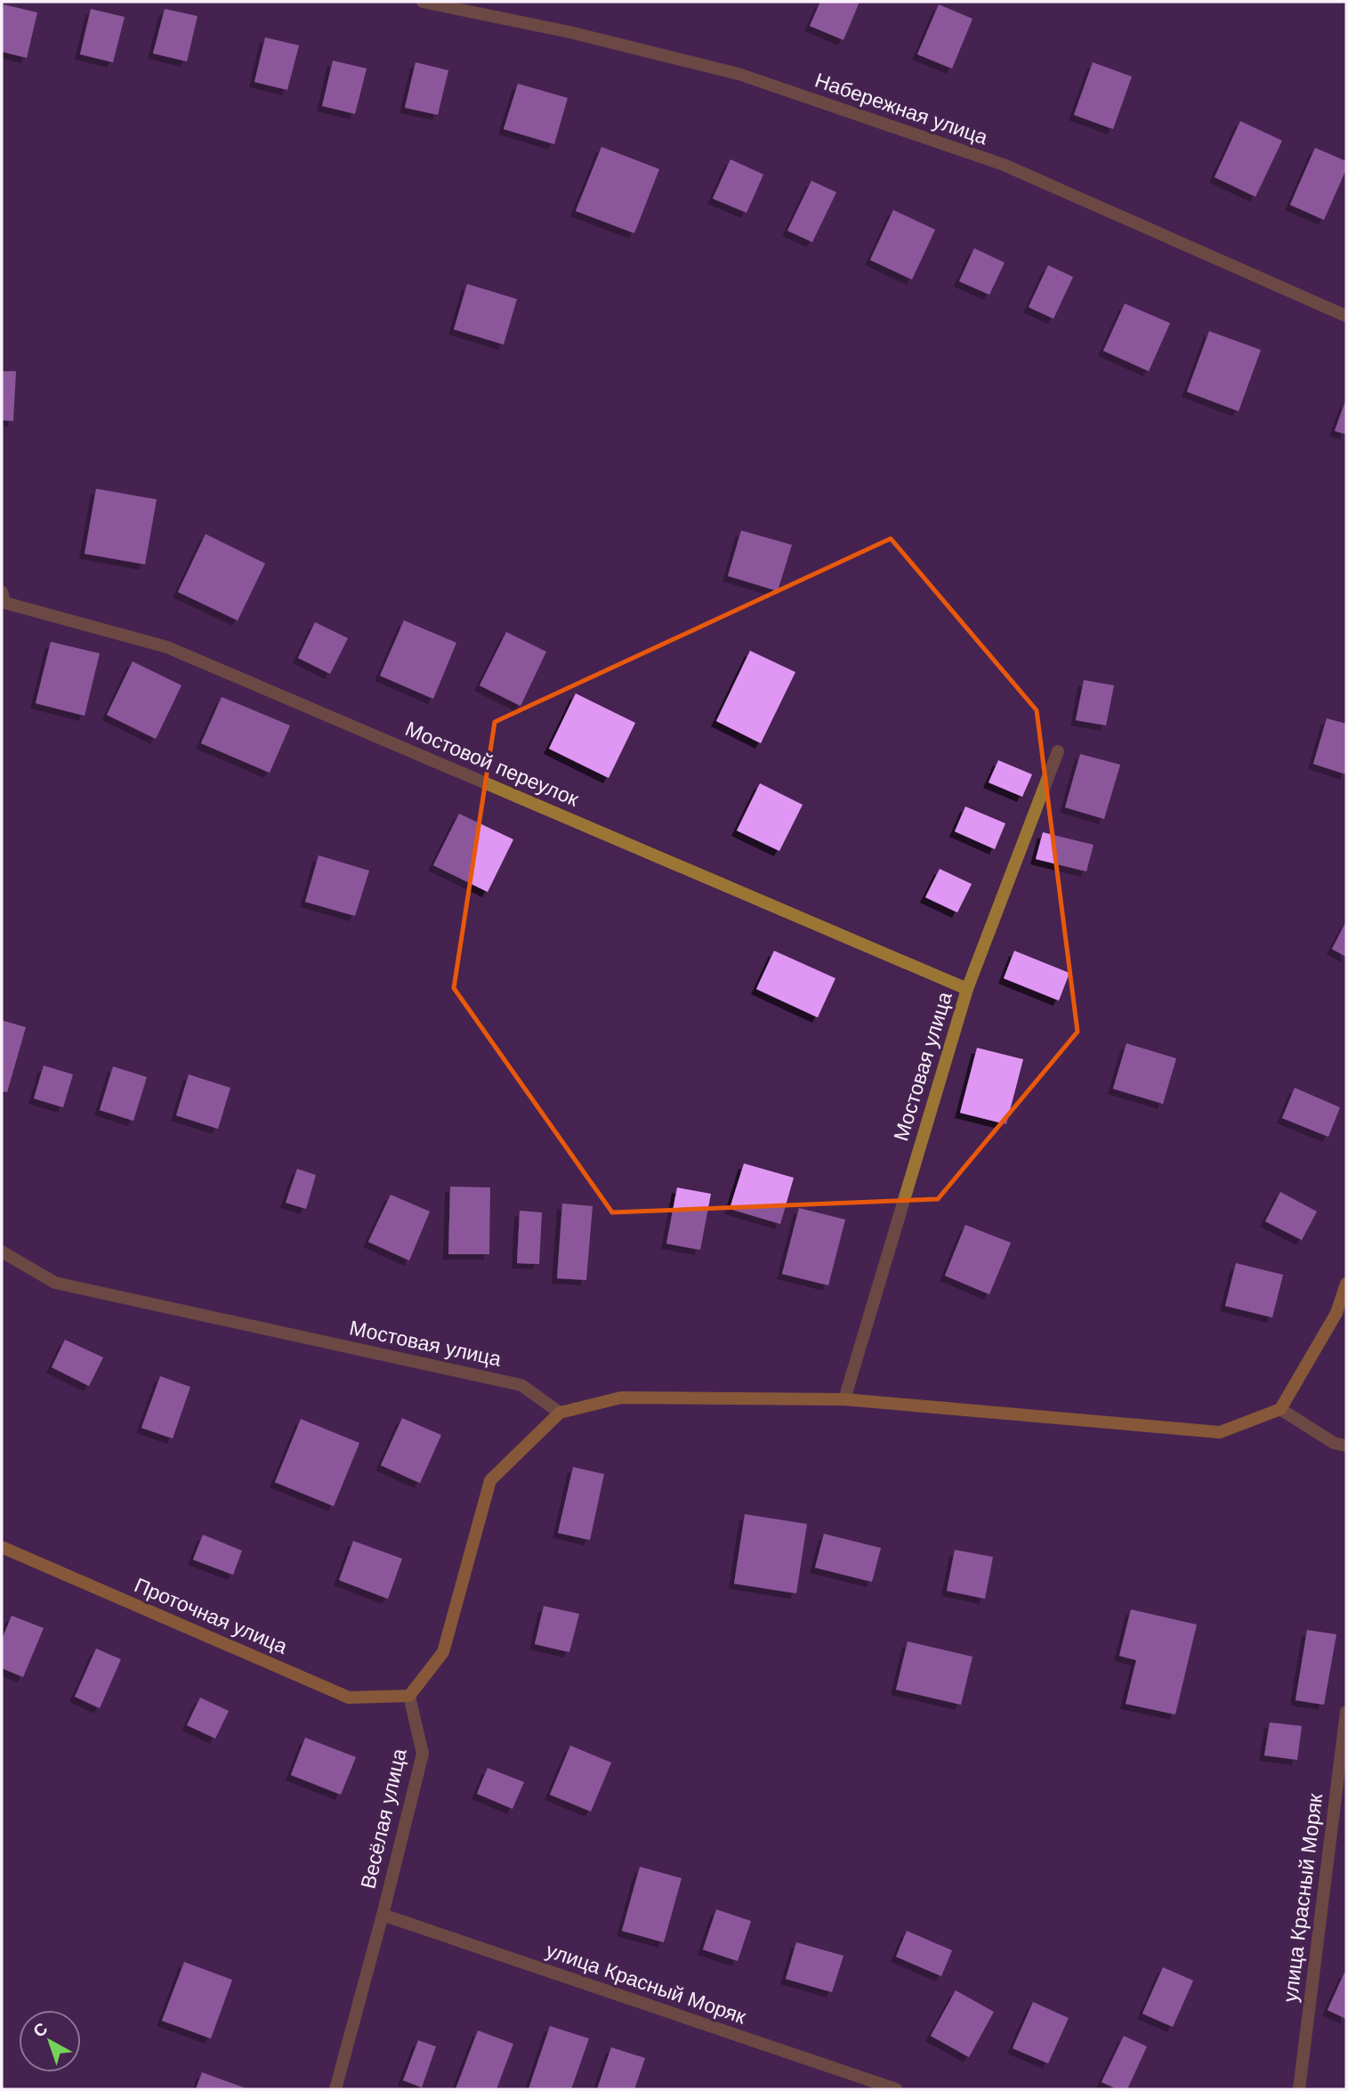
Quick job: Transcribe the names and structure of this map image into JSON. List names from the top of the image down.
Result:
{
  "streets": {
    "street": [
      "Набережная улица",
      "Мостовой переулок",
      "Мостовая улица",
      "Проточная улица",
      "Весёлая улица",
      "улица Красный Моряк"
    ]
  },
  "crossings": [
    ["Мостовой переулок", "Мостовая улица"],
    ["Проточная улица", "Весёлая улица"],
    ["Весёлая улица", "улица Красный Моряк"]
  ],
  "north": "top left"
}
